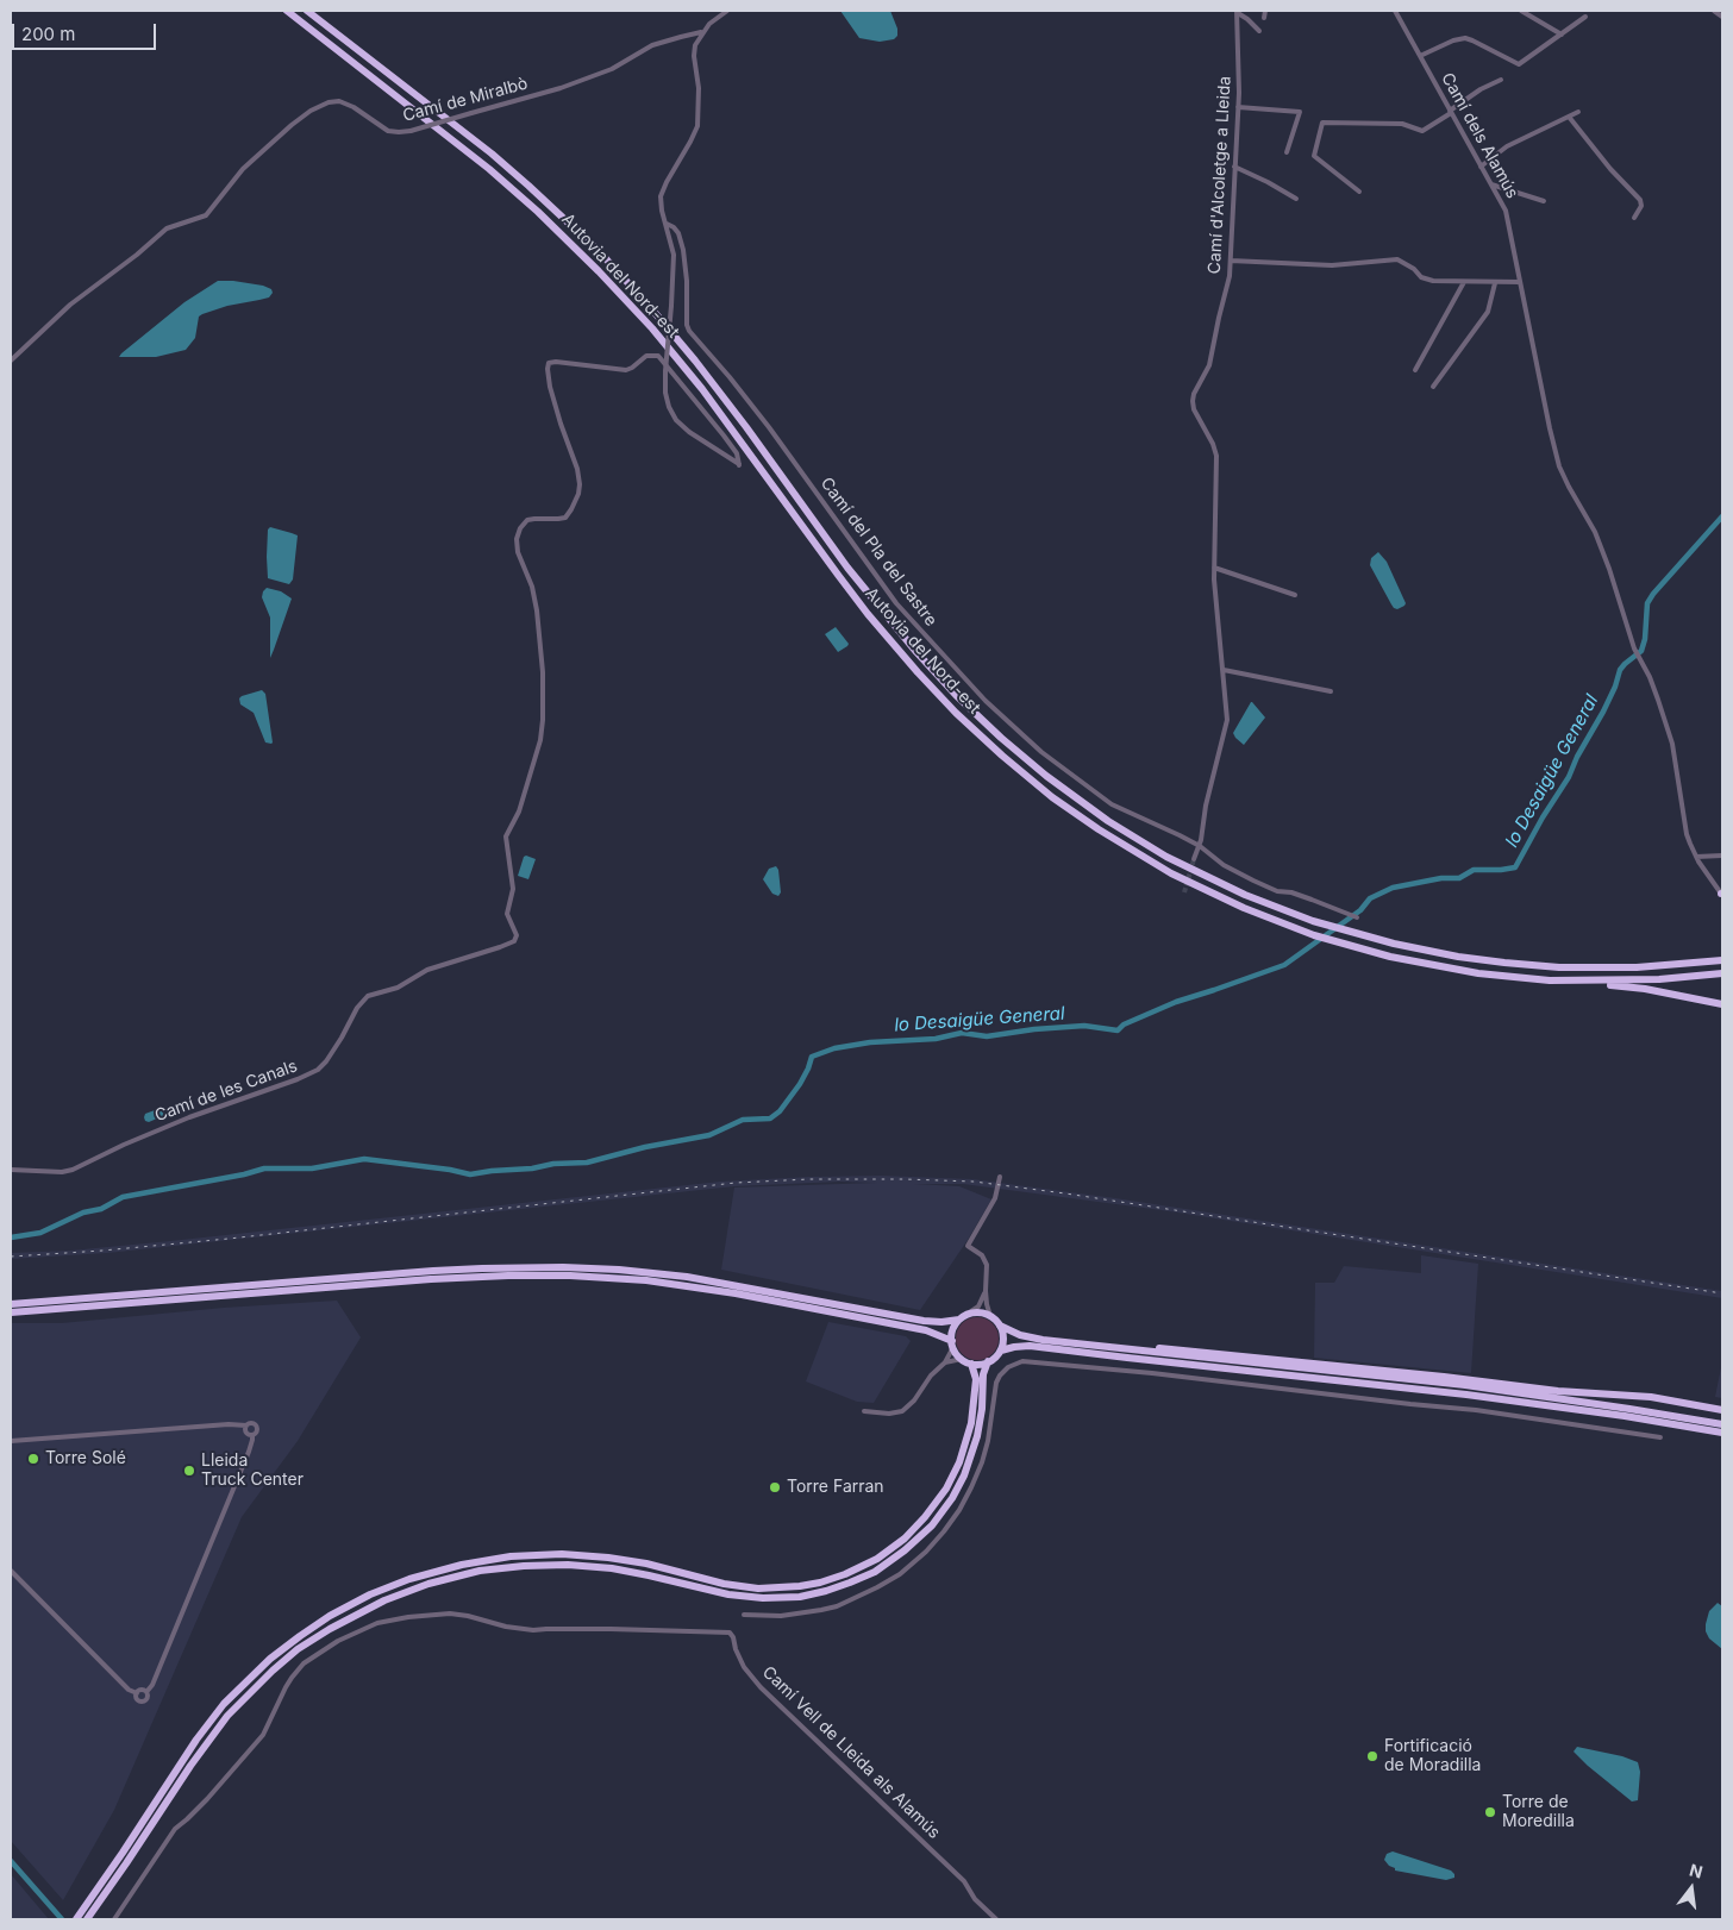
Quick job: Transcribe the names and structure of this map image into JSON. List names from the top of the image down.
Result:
{
  "streets": {
    "highway": ["Autovia del Nord-est"],
    "street": [
      "Camí de Miralbò",
      "Camí dels Alamús",
      "Camí d'Alcoletge a Lleida",
      "Camí del Pla del Sastre",
      "Camí de les Canals",
      "Camí Vell de Lleida als Alamús"
    ]
  },
  "crossings": [
    ["Camí d'Alcoletge a Lleida", "Camí del Pla del Sastre"],
    ["Camí del Pla del Sastre", "Camí de les Canals"]
  ],
  "water": ["lo Desaigüe General"],
  "places": [
    "Torre Solé",
    "Lleida Truck Center",
    "Torre Farran",
    "Fortificació de Moradilla",
    "Torre de Moredilla"
  ],
  "scale_bar": "200 m",
  "north": "top"
}
